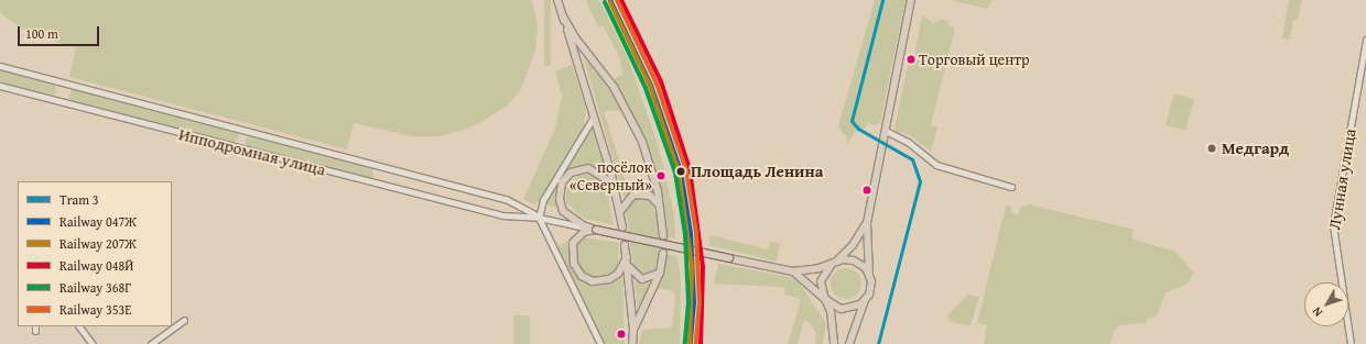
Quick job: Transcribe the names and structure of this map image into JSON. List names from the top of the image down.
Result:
{
  "streets": {
    "street": ["Ипподромная улица", "Лунная улица"]
  },
  "places": [
    "Торговый центр",
    "Медгард",
    "Площадь Ленина",
    "посёлок «Северный»"
  ],
  "lines": [
    "tram line 3",
    "rail line 047Ж",
    "rail line 048Й",
    "rail line 353Е",
    "rail line 207Ж",
    "rail line 368Г"
  ],
  "legend": [
    "Tram 3",
    "Railway 047Ж",
    "Railway 207Ж",
    "Railway 048Й",
    "Railway 368Г",
    "Railway 353Е"
  ],
  "scale_bar": "100 m",
  "north": "bottom left"
}
